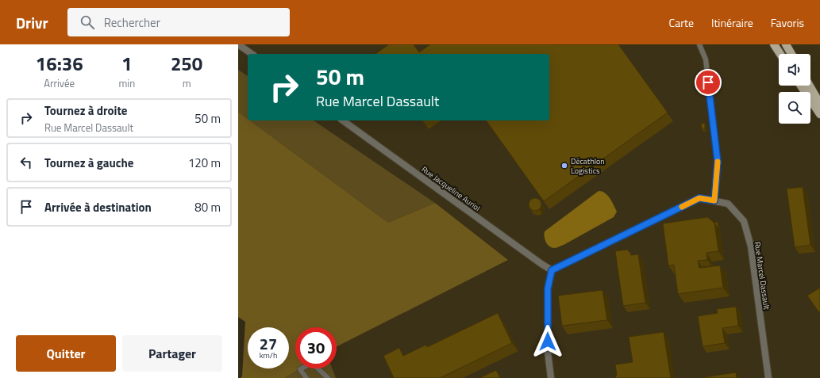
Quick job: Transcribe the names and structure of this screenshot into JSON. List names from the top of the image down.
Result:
{
  "streets": {
    "street": ["Rue Jacqueline Auriol", "Rue Marcel Dassault"]
  },
  "crossings": [
    ["Rue Jacqueline Auriol", "Rue Marcel Dassault"]
  ],
  "places": ["Décathlon Logistics"],
  "page": {
    "header": "Drivr",
    "search": "Rechercher",
    "nav": ["Carte", "Itinéraire", "Favoris"],
    "eta": [
      "16:36",
      "Arrivée",
      "1",
      "min",
      "250",
      "m"
    ],
    "turn": ["50 m", "Rue Marcel Dassault"],
    "list": [
      {
        "name": "Tournez à droite",
        "note": "Rue Marcel Dassault",
        "value": "50 m"
      },
      {
        "name": "Tournez à gauche",
        "value": "120 m"
      },
      {
        "name": "Arrivée à destination",
        "value": "80 m"
      }
    ],
    "speed": "27 km/h",
    "limit": "30",
    "buttons": ["Quitter", "Partager"]
  }
}
